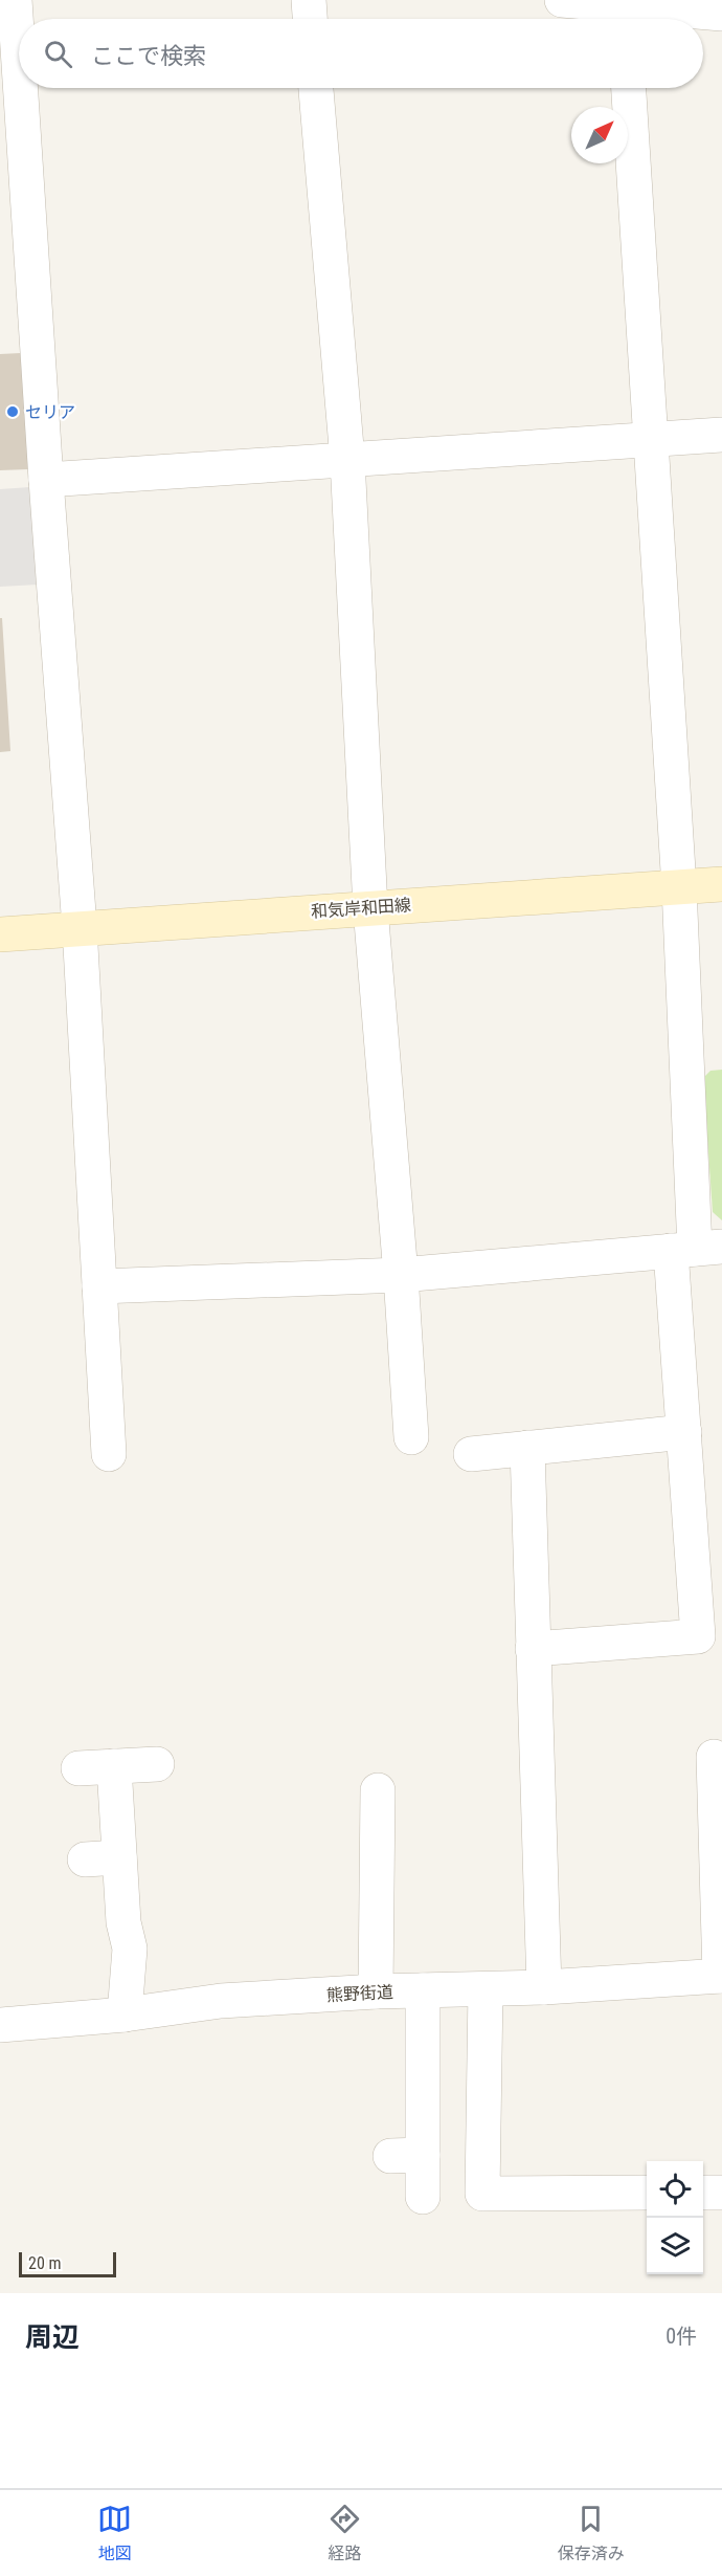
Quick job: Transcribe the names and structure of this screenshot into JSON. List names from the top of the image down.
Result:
{
  "streets": {
    "main road": ["和気岸和田線"],
    "street": ["熊野街道"]
  },
  "places": ["セリア"],
  "scale_bar": "20 m",
  "north": "top right",
  "page": {
    "search": "ここで検索",
    "scale": "20 m",
    "heading": ["周辺", "0件"],
    "nav": ["地図", "経路", "保存済み"]
  }
}
